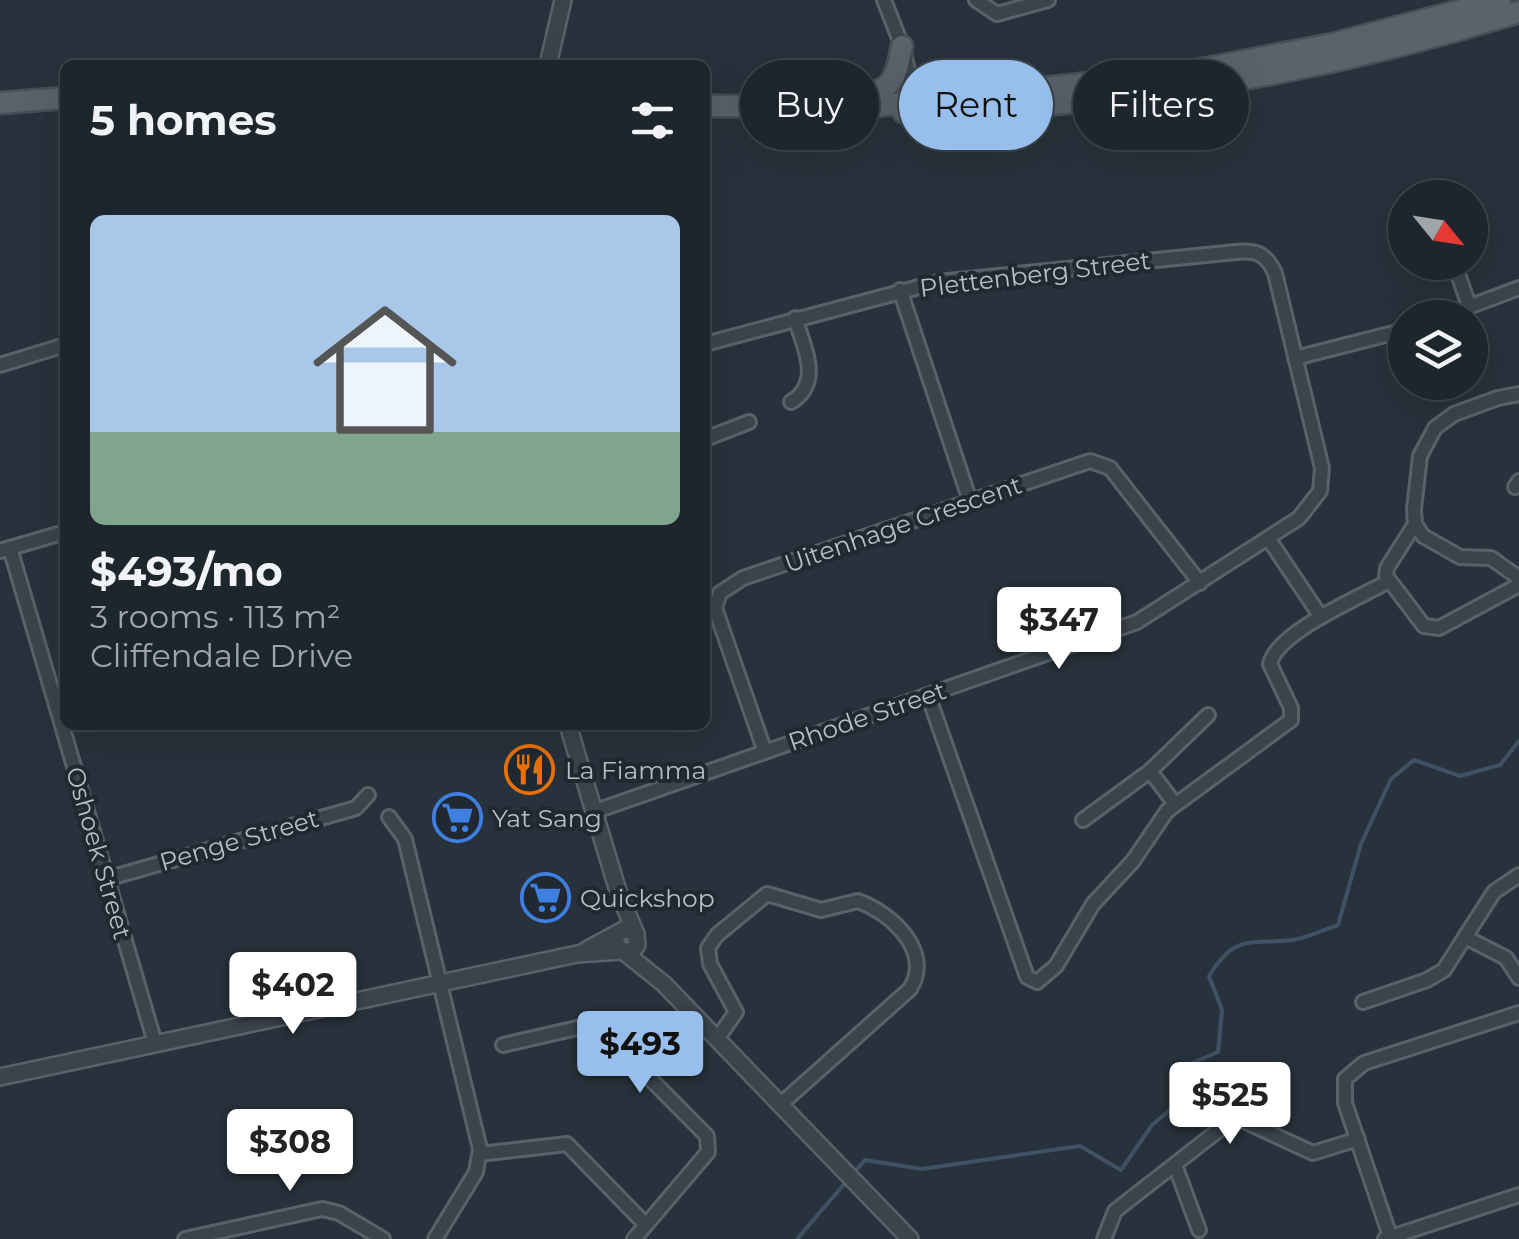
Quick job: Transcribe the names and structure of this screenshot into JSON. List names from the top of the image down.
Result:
{
  "streets": {
    "street": [
      "Plettenberg Street",
      "Uitenhage Crescent",
      "Rhode Street",
      "Penge Street",
      "Oshoek Street"
    ]
  },
  "crossings": [
    ["Plettenberg Street", "Rhode Street"],
    ["Uitenhage Crescent", "Rhode Street"],
    ["Penge Street", "Oshoek Street"]
  ],
  "places": {
    "restaurant": ["La Fiamma"],
    "supermarket": ["Yat Sang", "Quickshop"]
  },
  "north": "bottom right",
  "page": {
    "chip": ["Buy", "Rent", "Filters"],
    "heading": "5 homes",
    "list": [
      {
        "name": "$493/mo",
        "note": "3 rooms · 113 m² · Cliffendale Drive"
      }
    ],
    "price": [
      "$347",
      "$402",
      "$493",
      "$525",
      "$308"
    ]
  }
}
